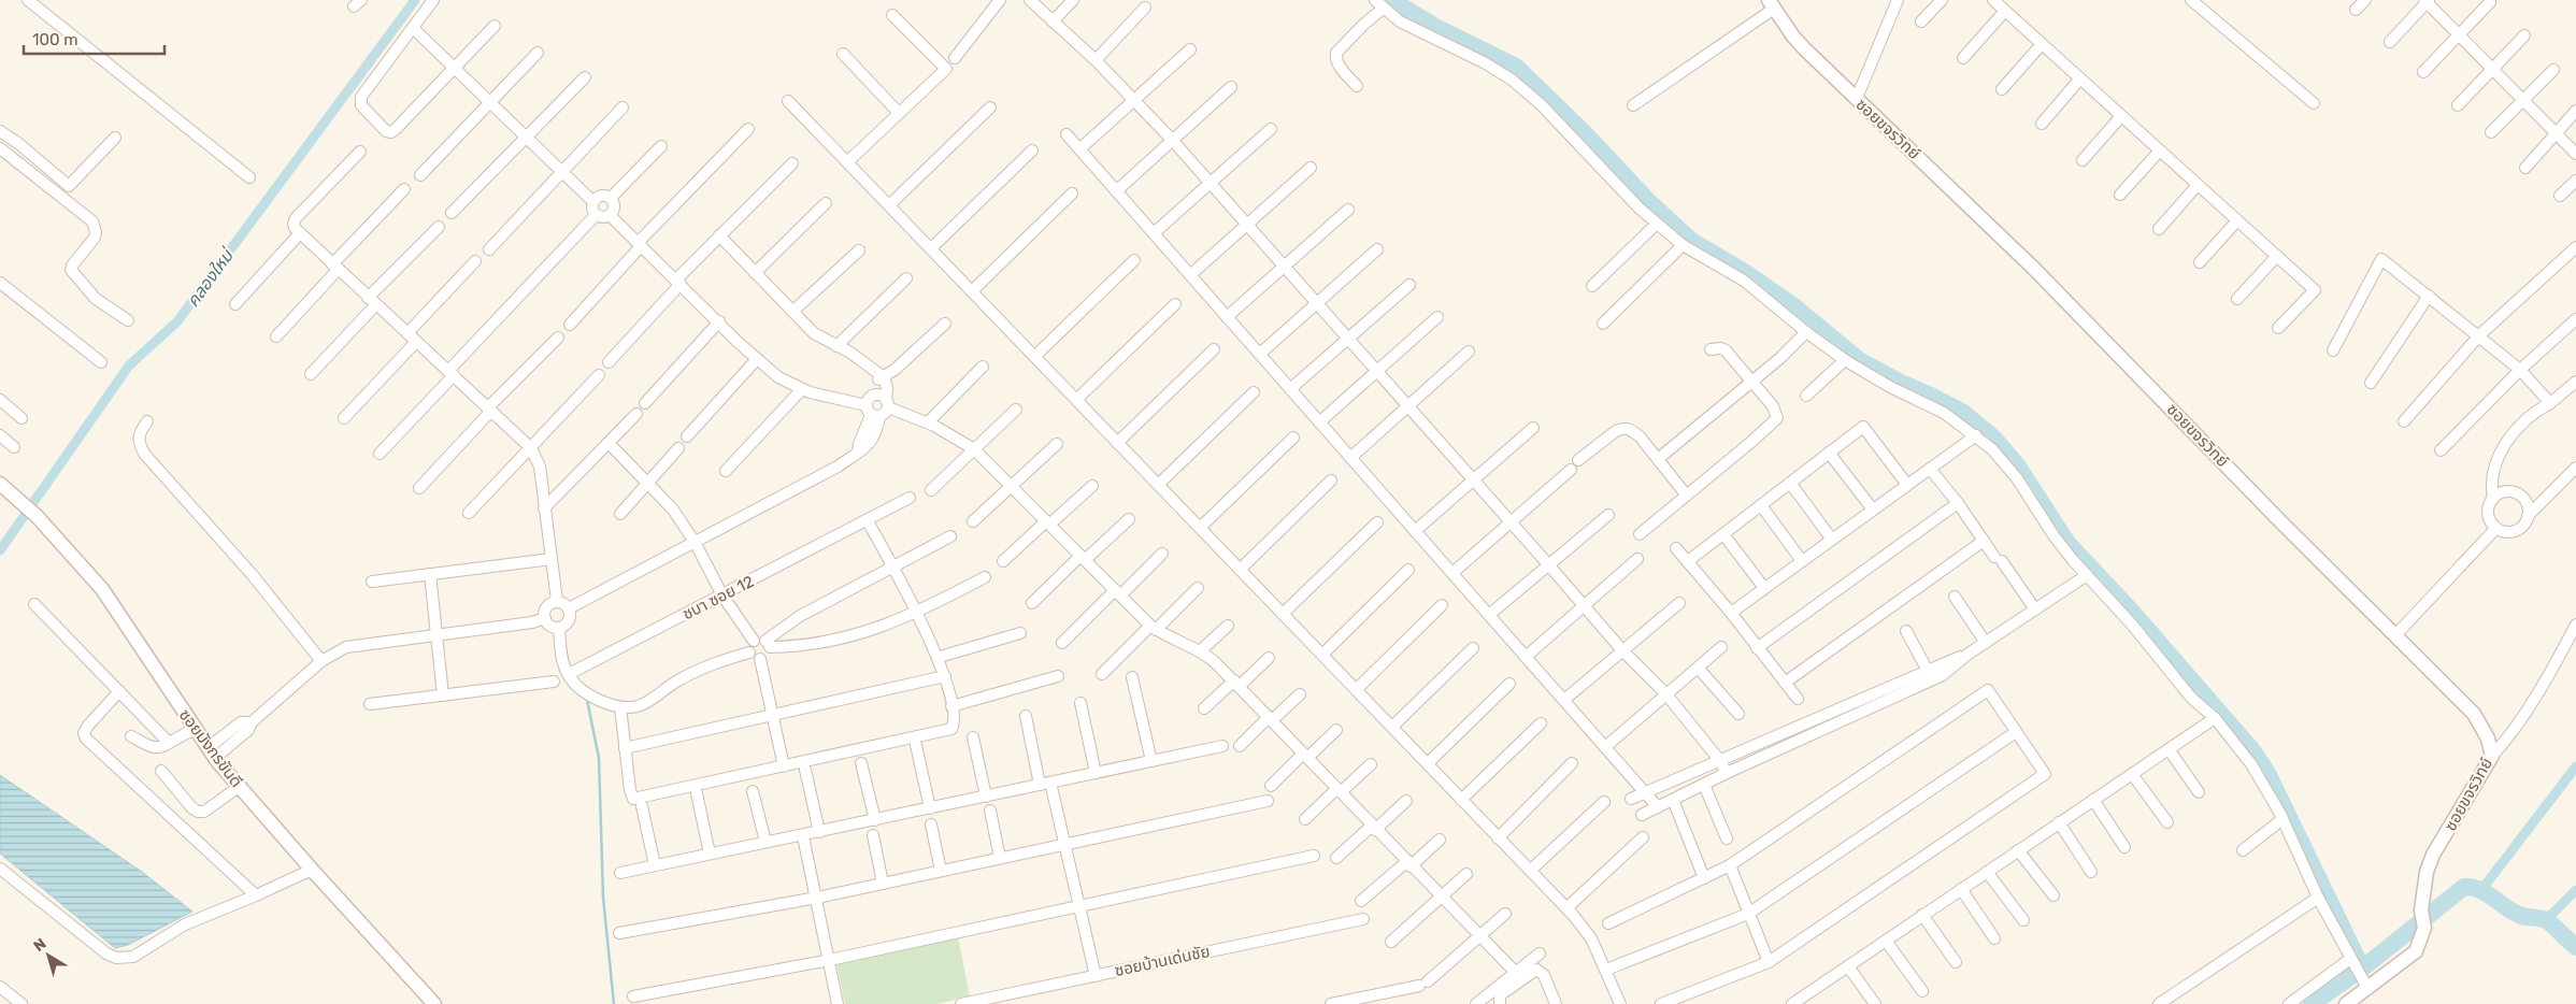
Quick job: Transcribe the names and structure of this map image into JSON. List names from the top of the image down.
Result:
{
  "streets": {
    "street": [
      "ซอยขจรวิทย์",
      "ชบา ซอย 12",
      "ซอยมังกรขันดี",
      "ซอยบ้านเด่นชัย"
    ]
  },
  "water": ["คลองใหม่"],
  "scale_bar": "100 m",
  "north": "top left"
}
